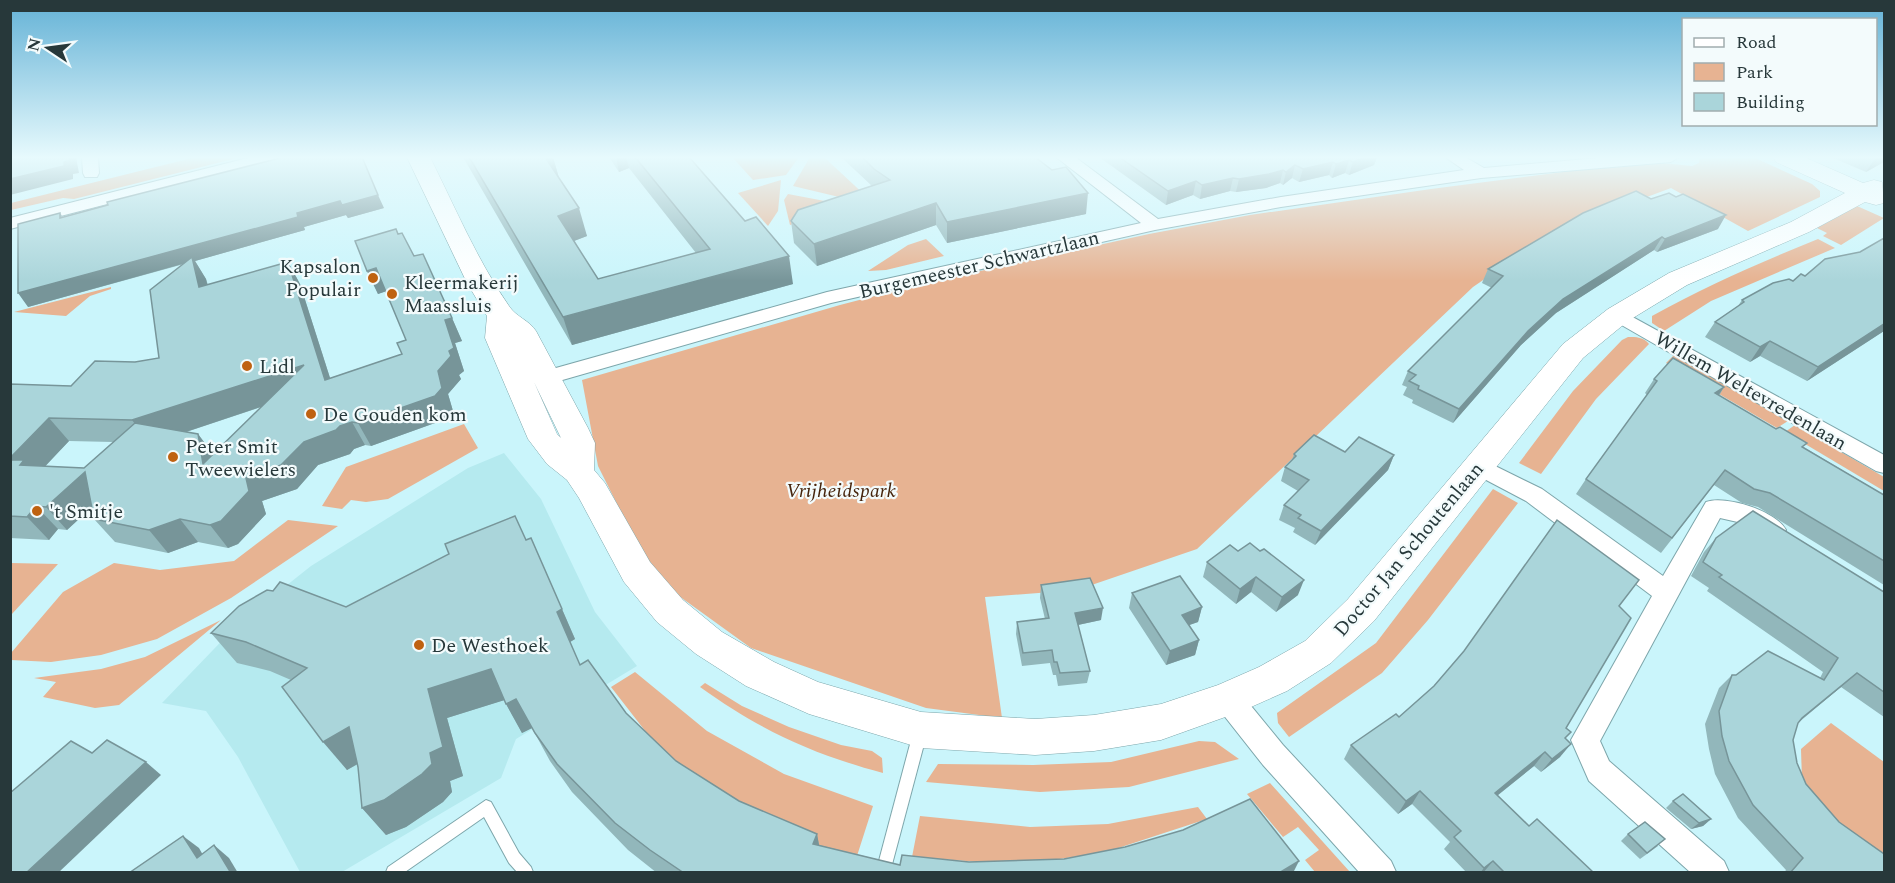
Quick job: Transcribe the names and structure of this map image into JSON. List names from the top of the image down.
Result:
{
  "streets": {
    "street": ["Burgemeester Schwartzlaan", "Willem Weltevredenlaan", "Doctor Jan Schoutenlaan"]
  },
  "crossings": [
    ["Burgemeester Schwartzlaan", "Doctor Jan Schoutenlaan"],
    ["Willem Weltevredenlaan", "Doctor Jan Schoutenlaan"]
  ],
  "parks": ["Vrijheidspark"],
  "places": [
    "Kapsalon Populair",
    "Kleermakerij Maassluis",
    "Lidl",
    "De Gouden kom",
    "Peter Smit Tweewielers",
    "'t Smitje",
    "De Westhoek"
  ],
  "legend": ["Road", "Park", "Building"],
  "north": "left"
}
